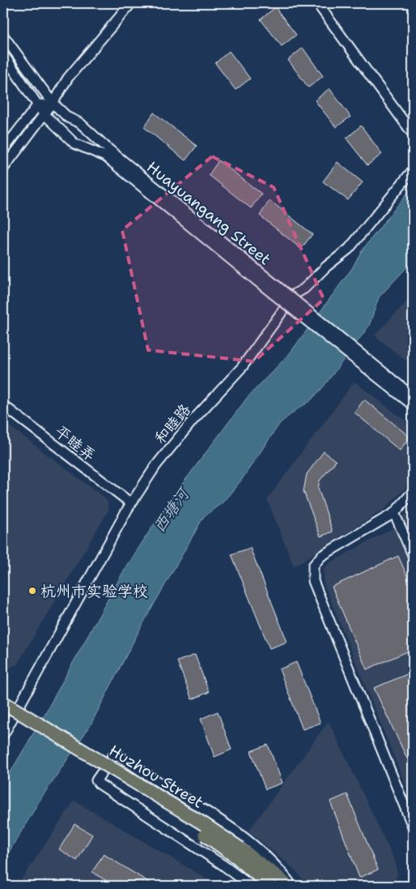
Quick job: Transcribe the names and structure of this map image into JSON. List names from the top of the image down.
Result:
{
  "streets": {
    "main road": ["Huzhou Street"],
    "street": ["Huayuangang Street", "和睦路", "平睦弄"]
  },
  "crossings": [
    ["和睦路", "平睦弄"]
  ],
  "water": ["西塘河"],
  "places": ["杭州市实验学校"]
}
